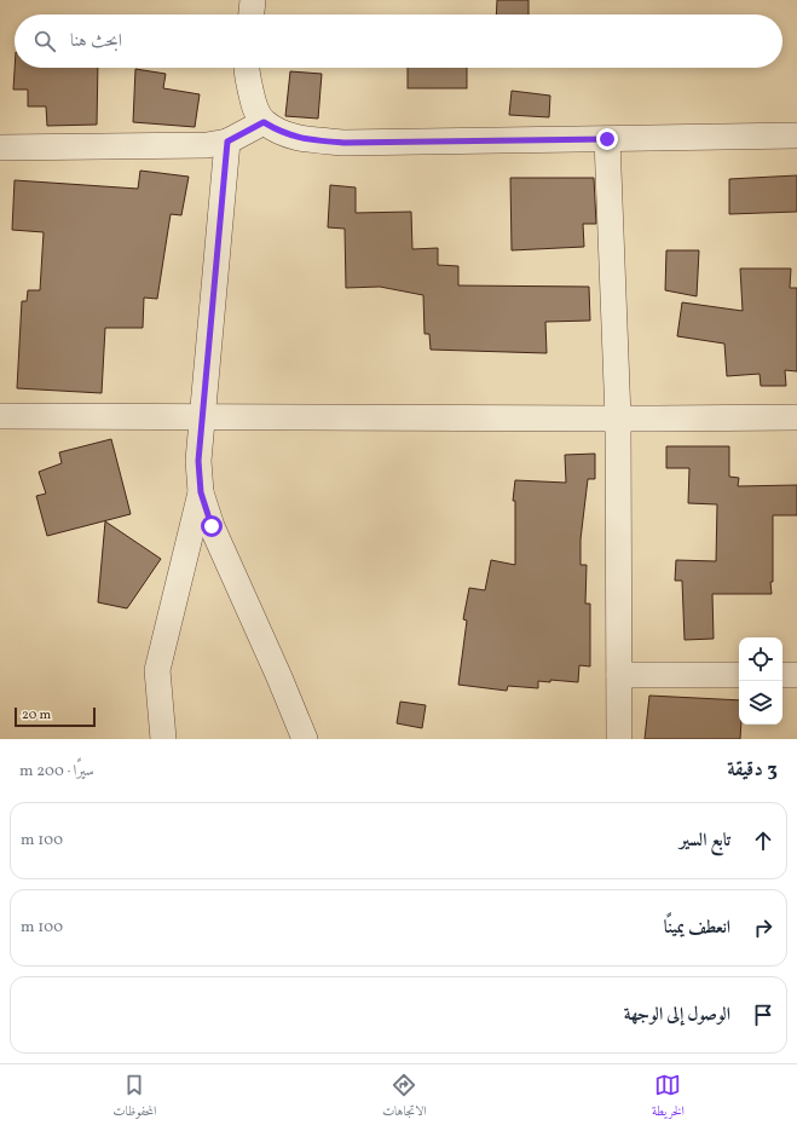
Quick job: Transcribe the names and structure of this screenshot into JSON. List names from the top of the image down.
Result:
{
  "scale_bar": "20 m",
  "page": {
    "search": "ابحث هنا",
    "scale": "20 m",
    "heading": ["3 دقيقة", "سيرًا · 200 m"],
    "list": [
      ["تابع السير", "100 m"],
      ["انعطف يمينًا", "100 m"],
      "الوصول إلى الوجهة"
    ],
    "nav": ["الخريطة", "الاتجاهات", "المحفوظات"]
  }
}
